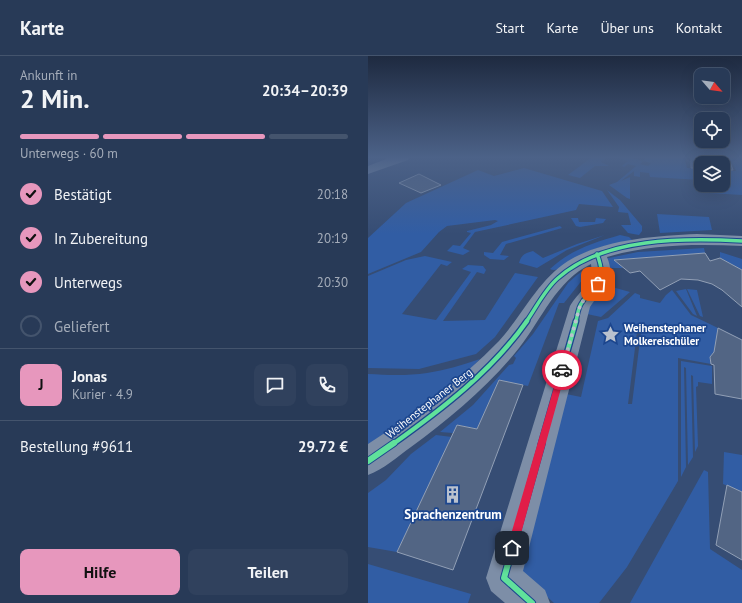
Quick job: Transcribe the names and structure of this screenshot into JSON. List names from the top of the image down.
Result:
{
  "streets": {
    "street": ["Weihenstephaner Berg"]
  },
  "places": {
    "place": ["Weihenstephaner Molkereischüler"],
    "building": ["Sprachenzentrum"]
  },
  "north": "bottom right",
  "page": {
    "header": "Karte",
    "nav": [
      "Start",
      "Karte",
      "Über uns",
      "Kontakt"
    ],
    "heading": ["2 Min.", "Ankunft in", "20:34–20:39"],
    "panel": [
      "Jonas",
      "Kurier · 4.9",
      "Bestellung #9611",
      "29.72 €"
    ],
    "bar": "Unterwegs · 60 m",
    "list": [
      ["Bestätigt", "20:18"],
      ["In Zubereitung", "20:19"],
      ["Unterwegs", "20:30"],
      "Geliefert"
    ],
    "round": "J",
    "buttons": ["Hilfe", "Teilen"]
  }
}
